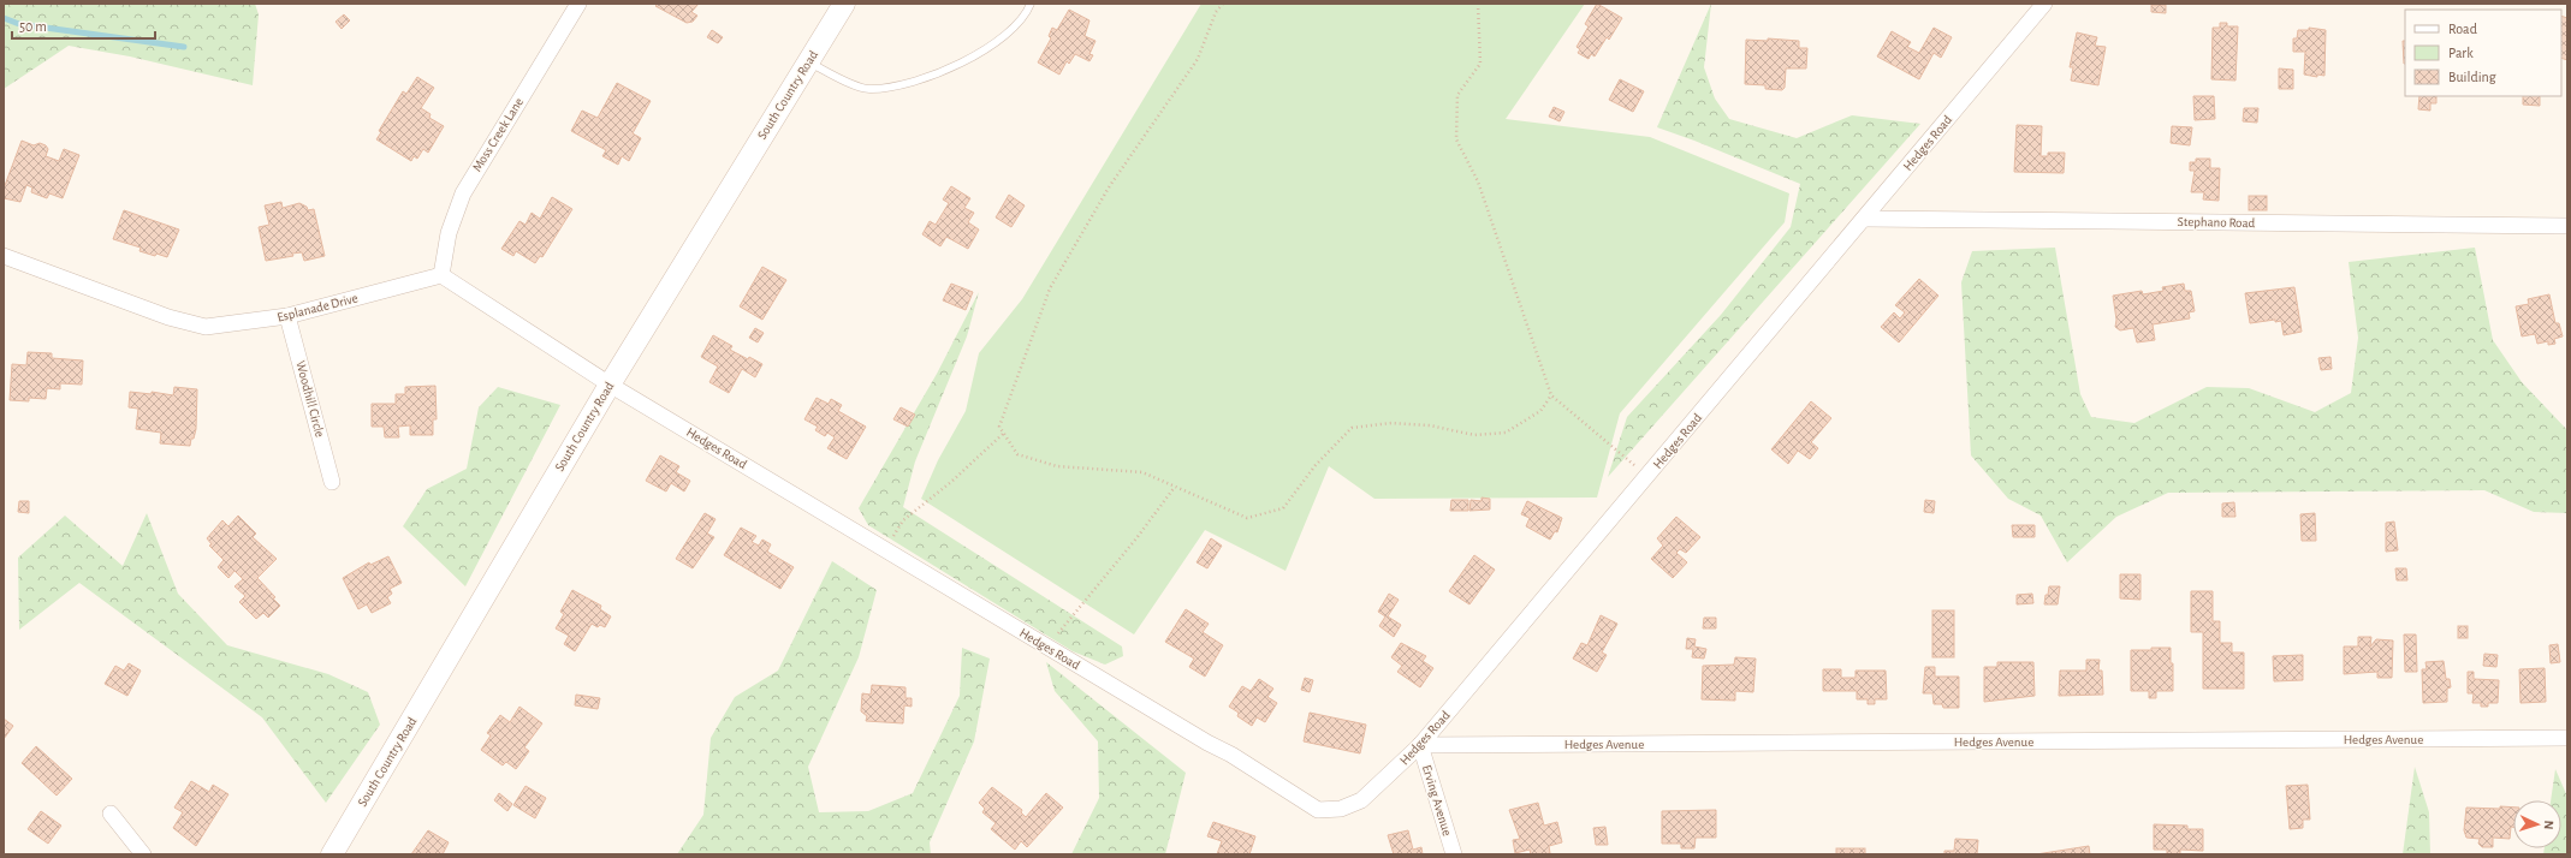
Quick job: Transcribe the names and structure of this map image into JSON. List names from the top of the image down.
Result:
{
  "streets": {
    "main road": ["South Country Road"],
    "street": [
      "Moss Creek Lane",
      "Hedges Road",
      "Stephano Road",
      "Esplanade Drive",
      "Woodhill Circle",
      "Hedges Avenue",
      "Erving Avenue"
    ]
  },
  "crossings": [
    ["South Country Road", "Hedges Road"],
    ["Moss Creek Lane", "Esplanade Drive"],
    ["Hedges Road", "Stephano Road"],
    ["Hedges Road", "Hedges Avenue"],
    ["Hedges Road", "Erving Avenue"],
    ["Esplanade Drive", "Woodhill Circle"],
    ["Hedges Avenue", "Erving Avenue"]
  ],
  "legend": ["Road", "Park", "Building"],
  "scale_bar": "50 m",
  "north": "right"
}
